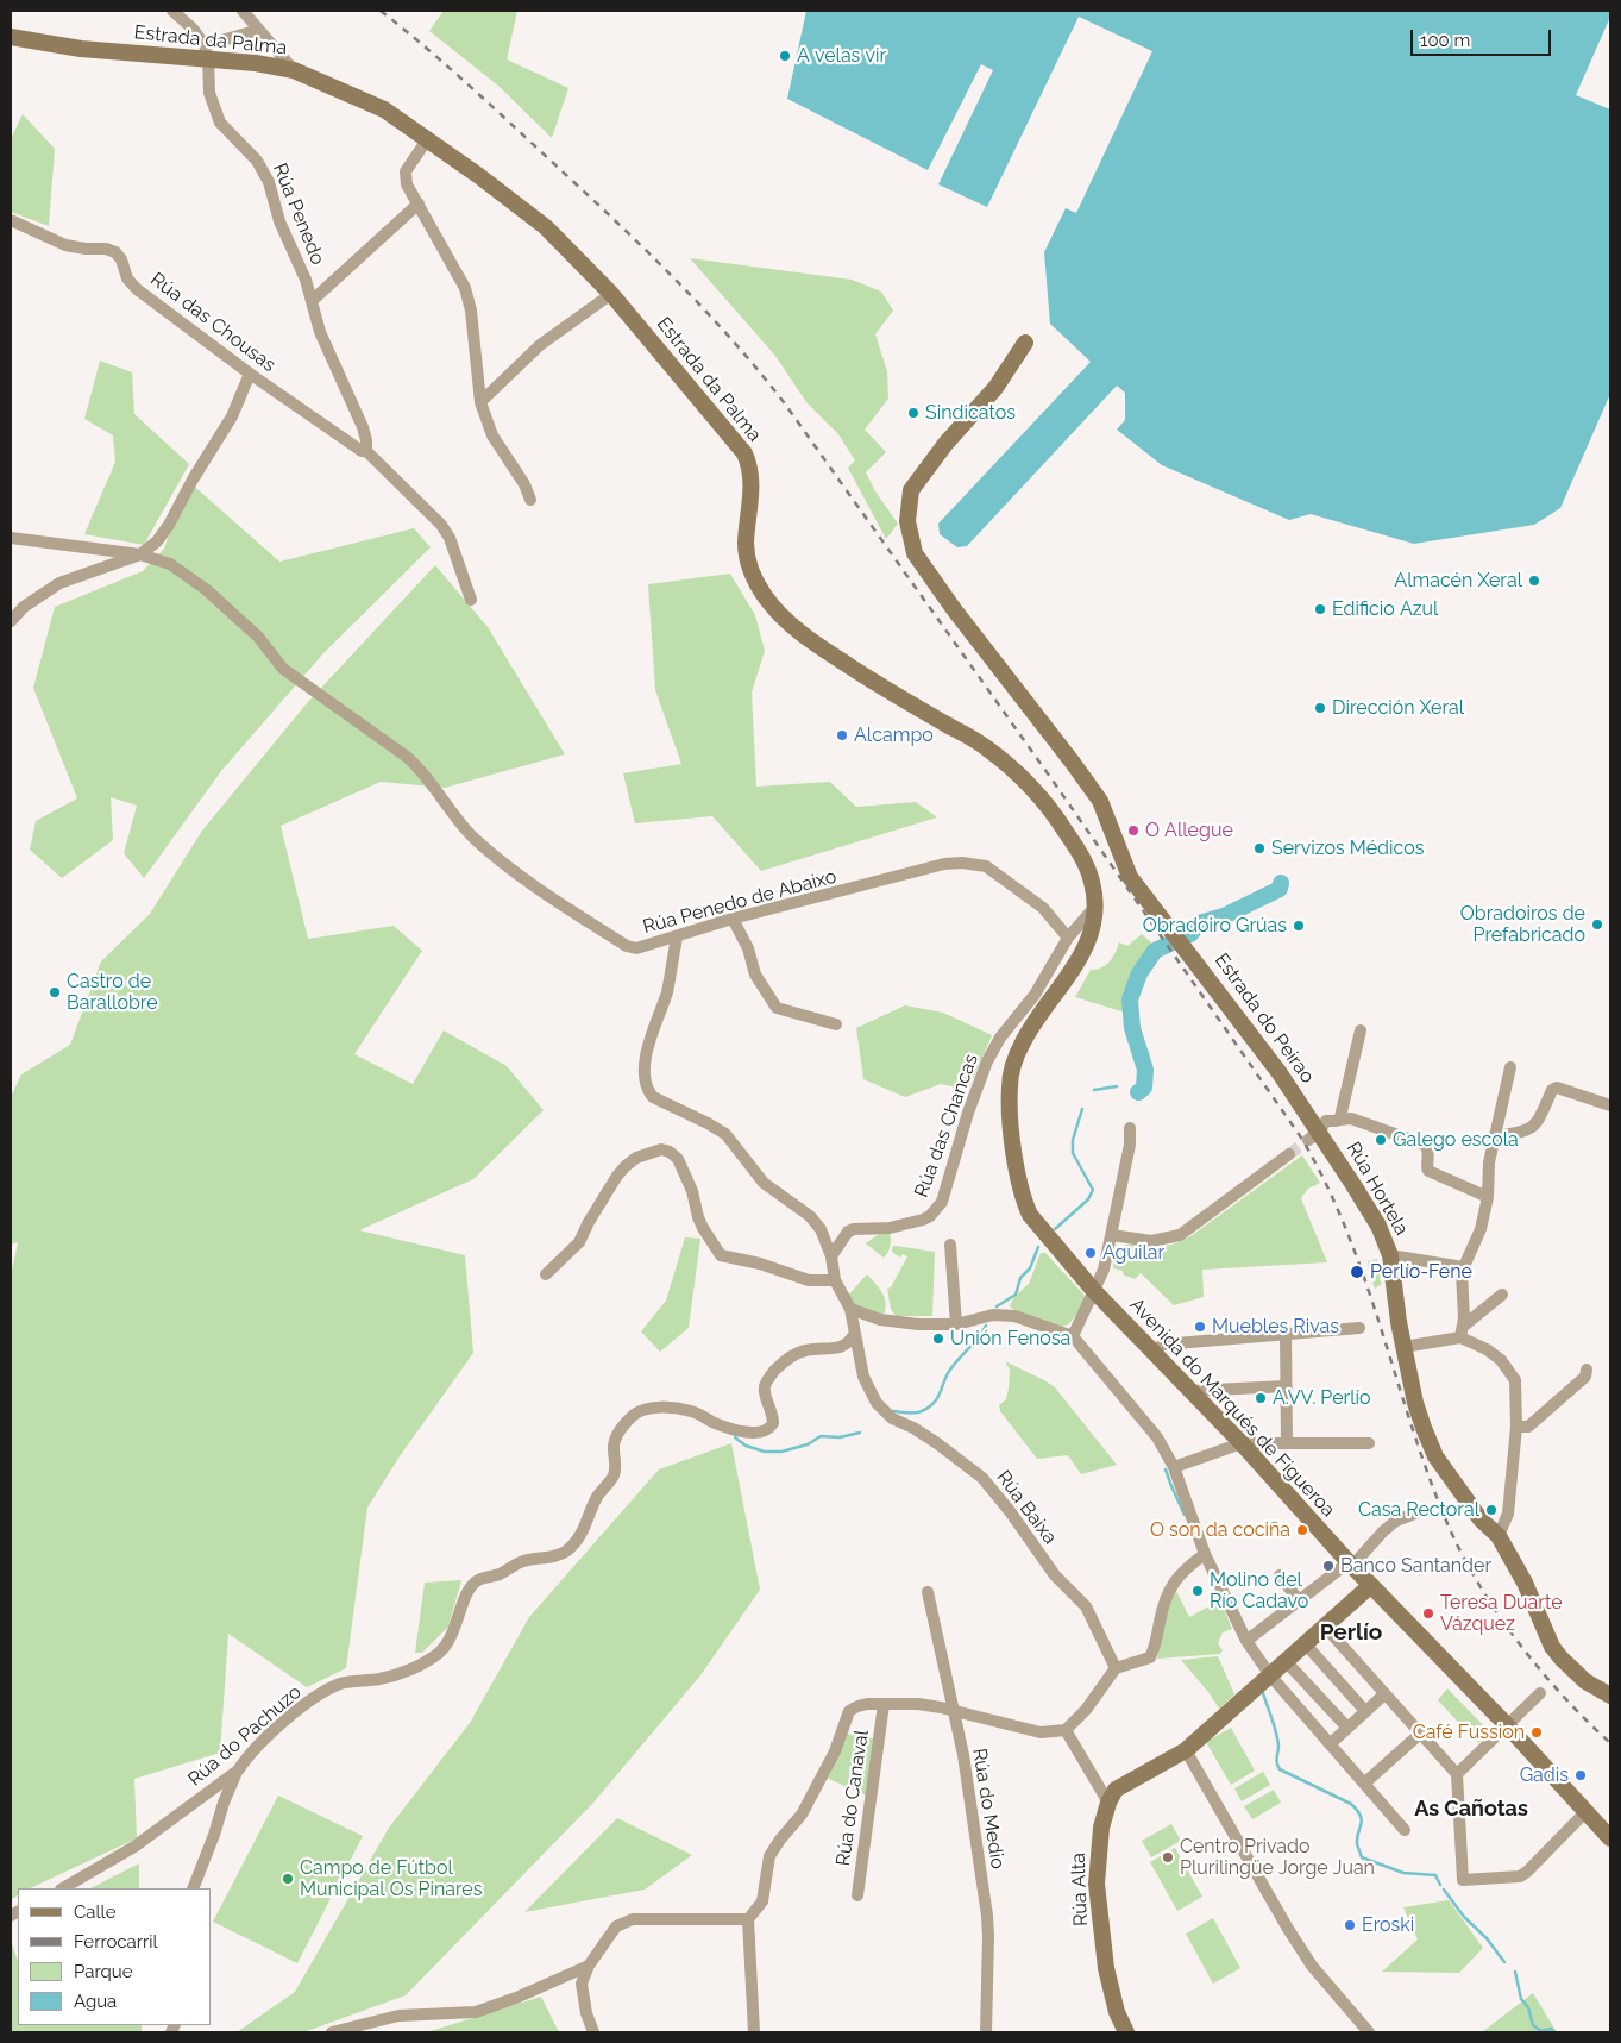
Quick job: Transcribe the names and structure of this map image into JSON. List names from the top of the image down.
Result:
{
  "streets": {
    "street": [
      "Estrada da Palma",
      "Rúa Penedo",
      "Rúa das Chousas",
      "Rúa Penedo de Abaixo",
      "Estrada do Peirao",
      "Rúa das Chancas",
      "Rúa Hortela",
      "Avenida do Marqués de Figueroa",
      "Rúa Baixa",
      "Rúa do Pachuzo",
      "Rúa do Canaval",
      "Rúa do Medio",
      "Rúa Alta"
    ]
  },
  "crossings": [
    ["Estrada da Palma", "Rúa Penedo"],
    ["Estrada da Palma", "Rúa das Chancas"],
    ["Estrada da Palma", "Avenida do Marqués de Figueroa"],
    ["Rúa Penedo", "Rúa das Chousas"],
    ["Rúa Penedo de Abaixo", "Rúa das Chancas"],
    ["Estrada do Peirao", "Rúa Hortela"],
    ["Avenida do Marqués de Figueroa", "Rúa Alta"],
    ["Rúa Baixa", "Rúa do Pachuzo"]
  ],
  "districts": ["Perlío", "As Cañotas"],
  "places": [
    "A velas vir",
    "Sindicatos",
    "Almacén Xeral",
    "Edificio Azul",
    "Dirección Xeral",
    "Alcampo",
    "O Allegue",
    "Servizos Médicos",
    "Obradoiros de Prefabricado",
    "Obradoiro Grúas",
    "Castro de Barallobre",
    "Galego escola",
    "Aguilar",
    "Perlío-Fene",
    "Muebles Rivas",
    "Unión Fenosa",
    "A.VV. Perlío",
    "Casa Rectoral",
    "O son da cociña",
    "Banco Santander",
    "Molino del Río Cadavo",
    "Teresa Duarte Vázquez",
    "Café Fussion",
    "Gadis",
    "Centro Privado Plurilingüe Jorge Juan",
    "Campo de Fútbol Municipal Os Pinares",
    "Eroski"
  ],
  "legend": [
    "Calle",
    "Ferrocarril",
    "Parque",
    "Agua"
  ],
  "scale_bar": "100 m"
}
